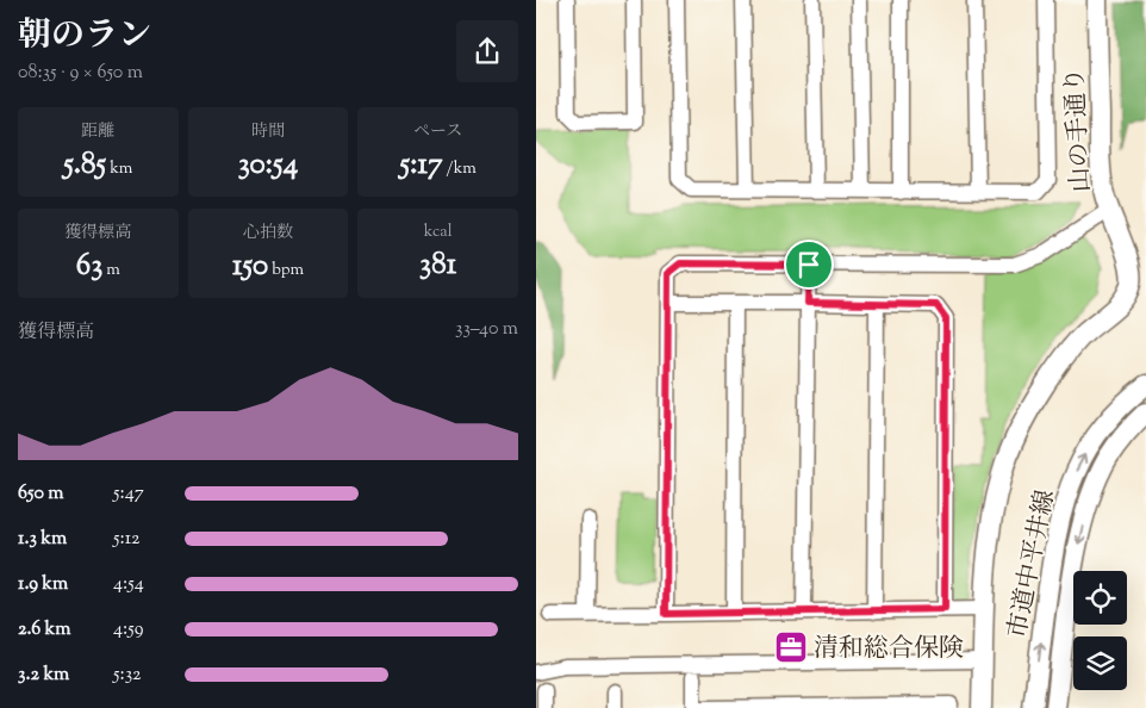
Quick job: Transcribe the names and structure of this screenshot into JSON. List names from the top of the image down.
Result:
{
  "streets": {
    "street": ["山の手通り", "市道中平井線"]
  },
  "places": {
    "office": ["清和総合保険"]
  },
  "page": {
    "heading": ["朝のラン", "08:35 · 9 × 650 m"],
    "stats": [
      ["距離", "5.85 km"],
      ["時間", "30:54"],
      ["ペース", "5:17 /km"],
      ["獲得標高", "63 m"],
      ["心拍数", "150 bpm"],
      ["kcal", "381"]
    ],
    "chart": ["獲得標高", "33–40 m"],
    "list": [
      {
        "name": "650 m",
        "note": "5:47"
      },
      {
        "name": "1.3 km",
        "note": "5:12"
      },
      {
        "name": "1.9 km",
        "note": "4:54"
      },
      {
        "name": "2.6 km",
        "note": "4:59"
      },
      {
        "name": "3.2 km",
        "note": "5:32"
      }
    ]
  }
}
